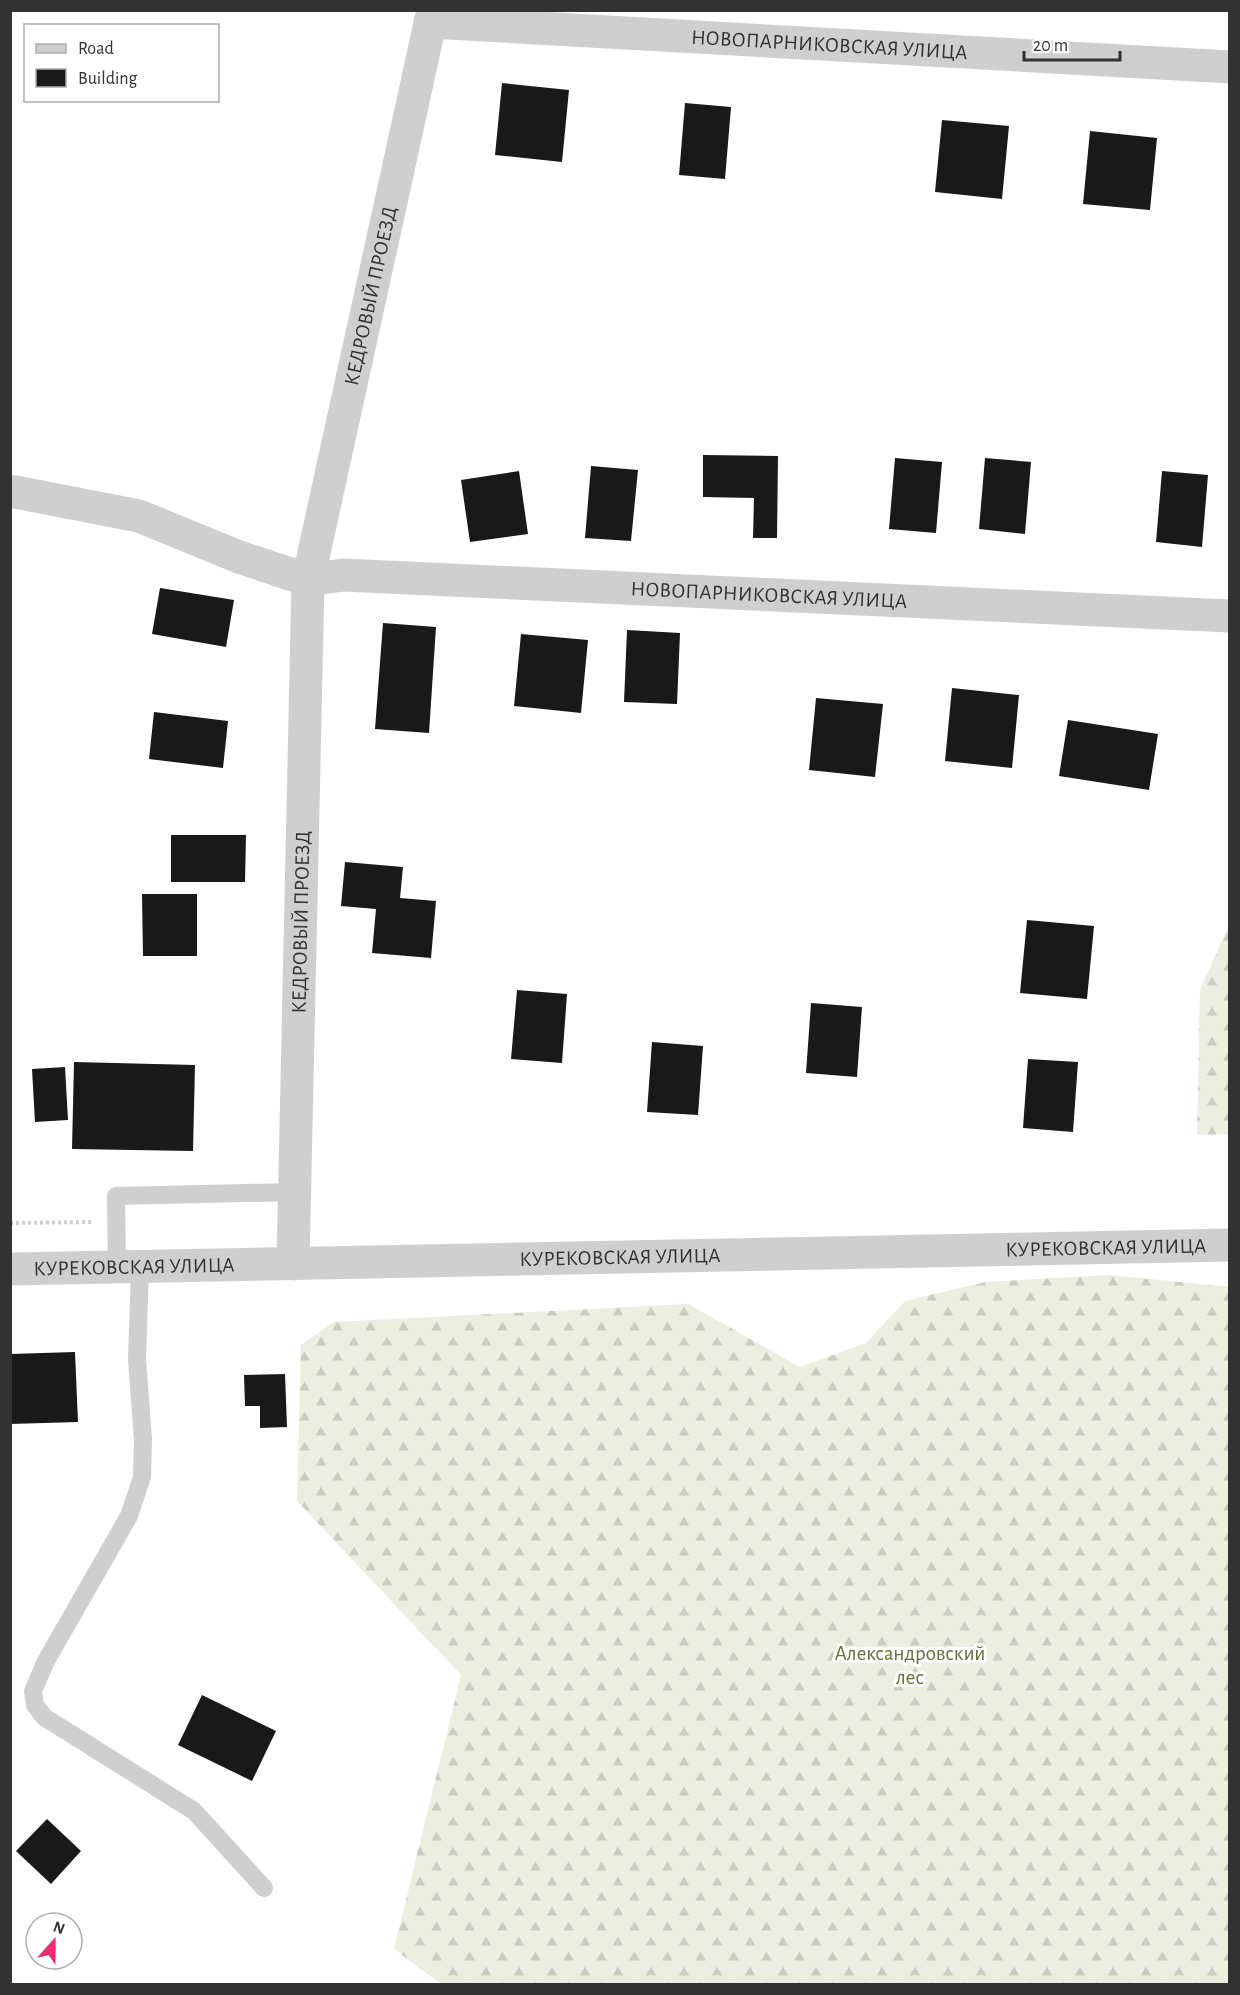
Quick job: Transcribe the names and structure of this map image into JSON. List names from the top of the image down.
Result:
{
  "streets": {
    "street": ["НОВОПАРНИКОВСКАЯ УЛИЦА", "КЕДРОВЫЙ ПРОЕЗД", "КУРЕКОВСКАЯ УЛИЦА"]
  },
  "crossings": [
    ["НОВОПАРНИКОВСКАЯ УЛИЦА", "КЕДРОВЫЙ ПРОЕЗД"],
    ["КЕДРОВЫЙ ПРОЕЗД", "КУРЕКОВСКАЯ УЛИЦА"]
  ],
  "parks": ["Александровский лес"],
  "legend": ["Road", "Building"],
  "scale_bar": "20 m",
  "north": "top"
}
